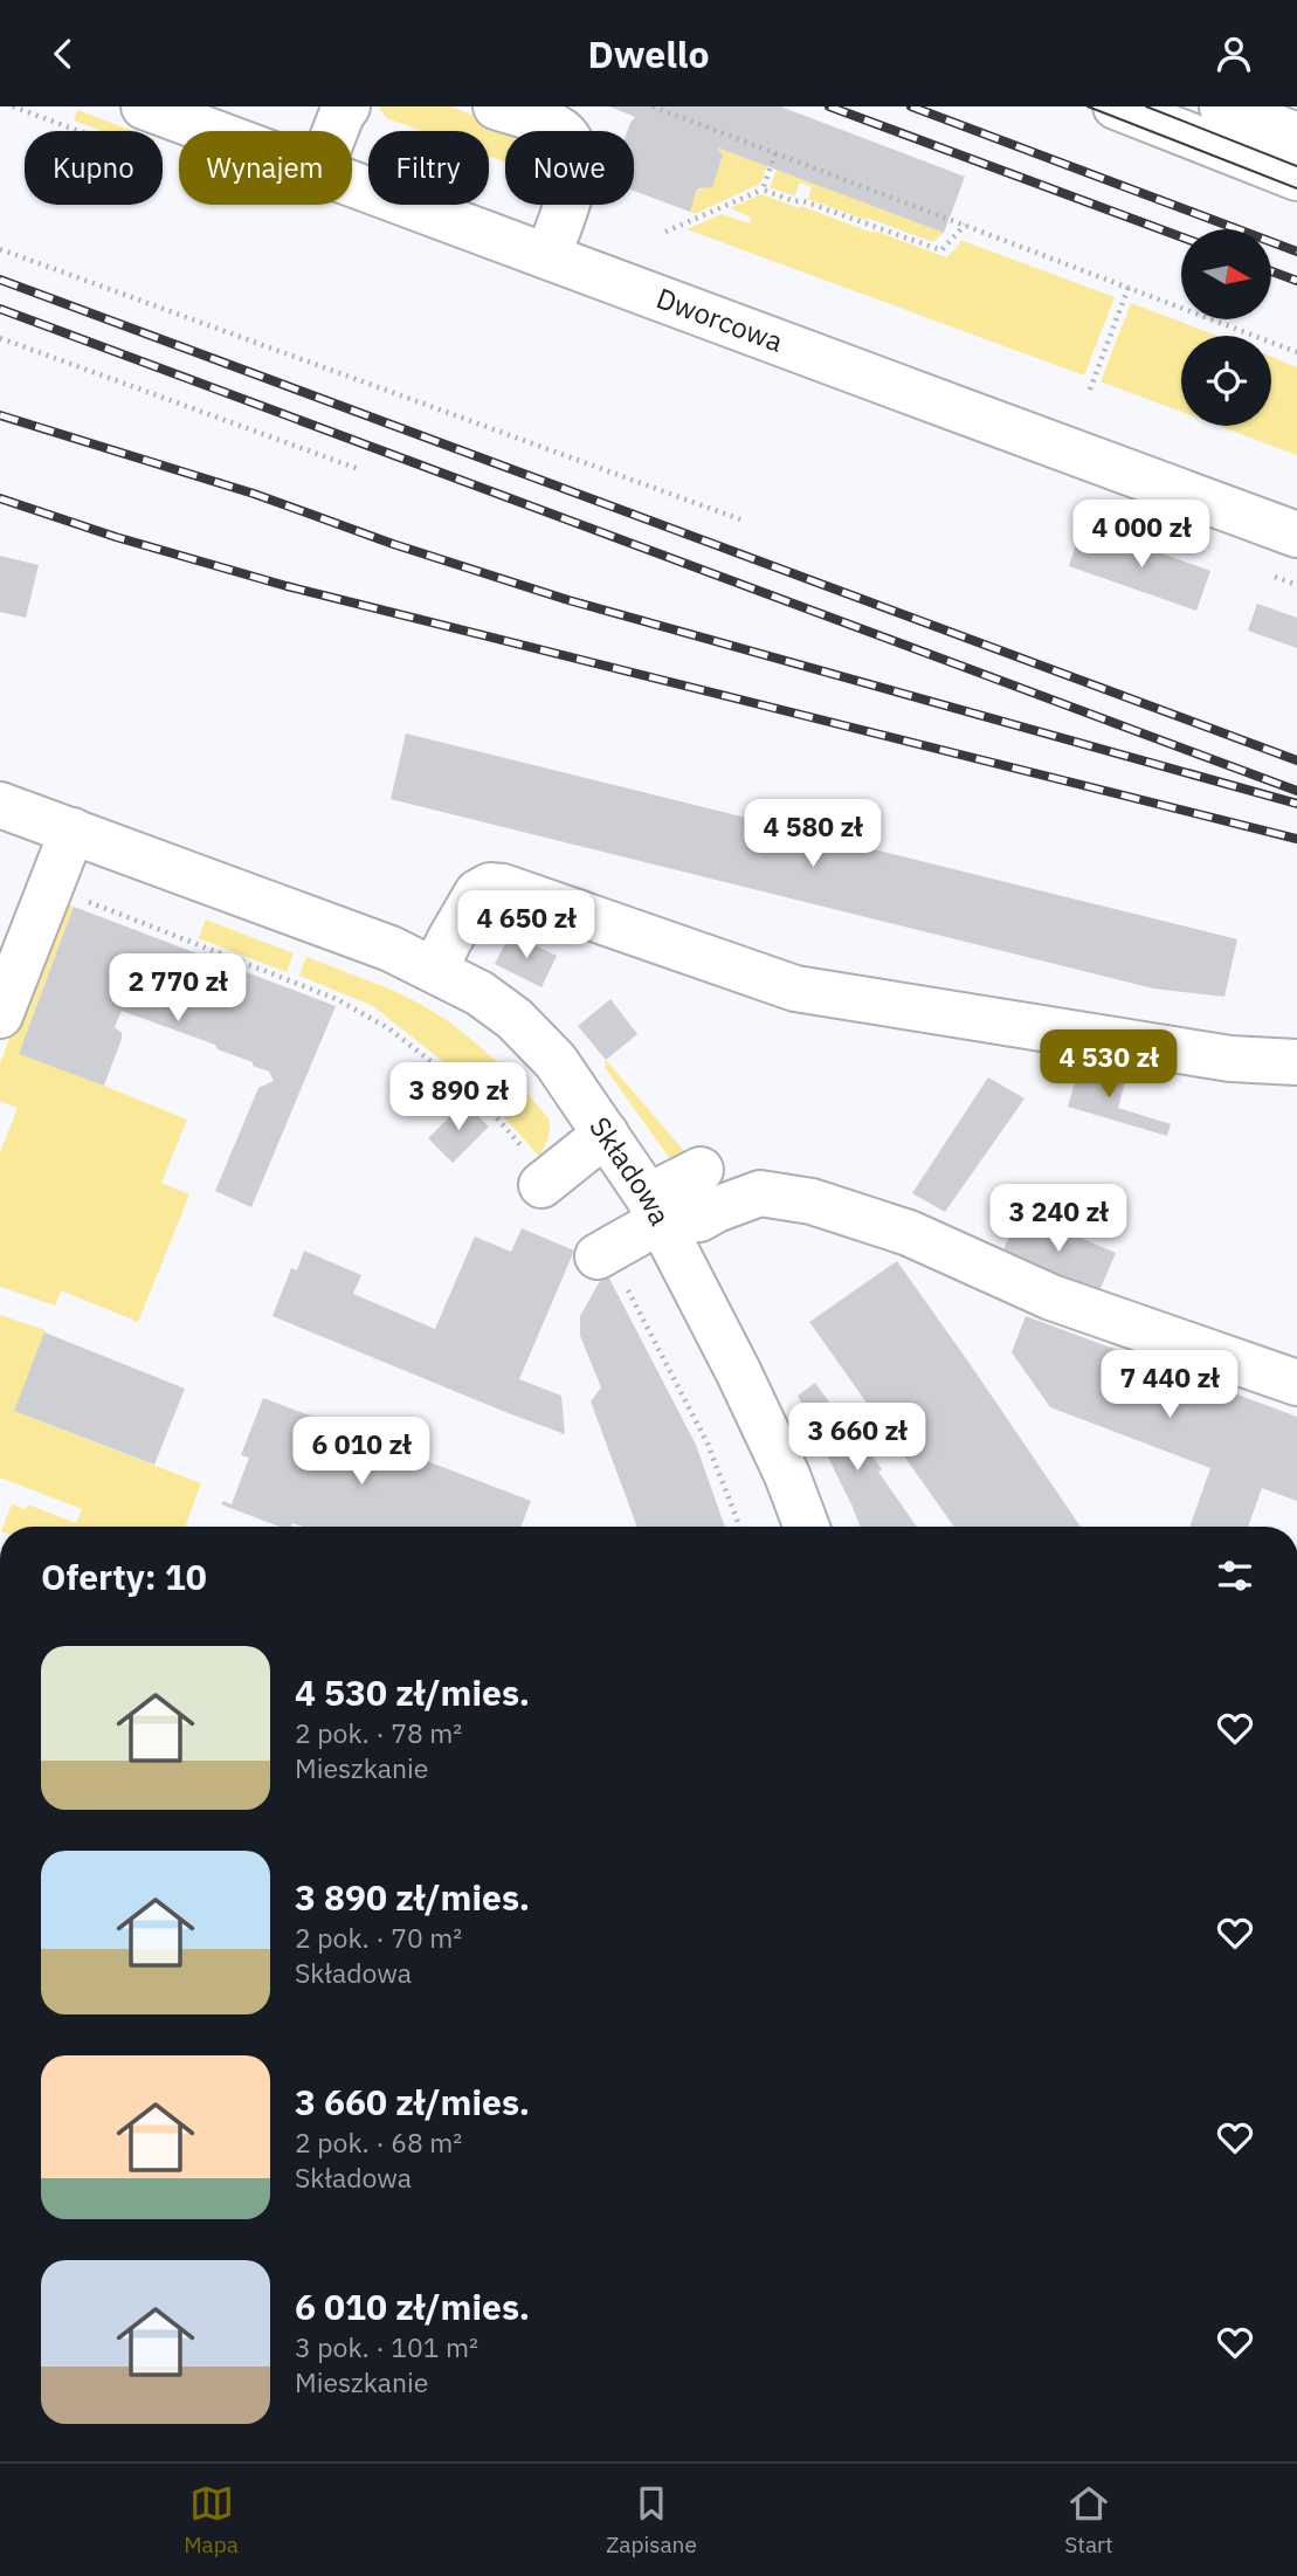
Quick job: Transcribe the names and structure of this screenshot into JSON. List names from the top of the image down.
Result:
{
  "streets": {
    "street": ["Dworcowa", "Składowa"]
  },
  "north": "right",
  "page": {
    "header": "Dwello",
    "chip": [
      "Kupno",
      "Wynajem",
      "Filtry",
      "Nowe"
    ],
    "price": [
      "4 000 zł",
      "4 580 zł",
      "4 650 zł",
      "2 770 zł",
      "4 530 zł",
      "3 890 zł",
      "3 240 zł",
      "7 440 zł",
      "3 660 zł",
      "6 010 zł"
    ],
    "heading": "Oferty: 10",
    "list": [
      {
        "name": "4 530 zł/mies.",
        "note": "2 pok. · 78 m² · Mieszkanie"
      },
      {
        "name": "3 890 zł/mies.",
        "note": "2 pok. · 70 m² · Składowa"
      },
      {
        "name": "3 660 zł/mies.",
        "note": "2 pok. · 68 m² · Składowa"
      },
      {
        "name": "6 010 zł/mies.",
        "note": "3 pok. · 101 m² · Mieszkanie"
      }
    ],
    "tabs": ["Mapa", "Zapisane", "Start"]
  }
}
